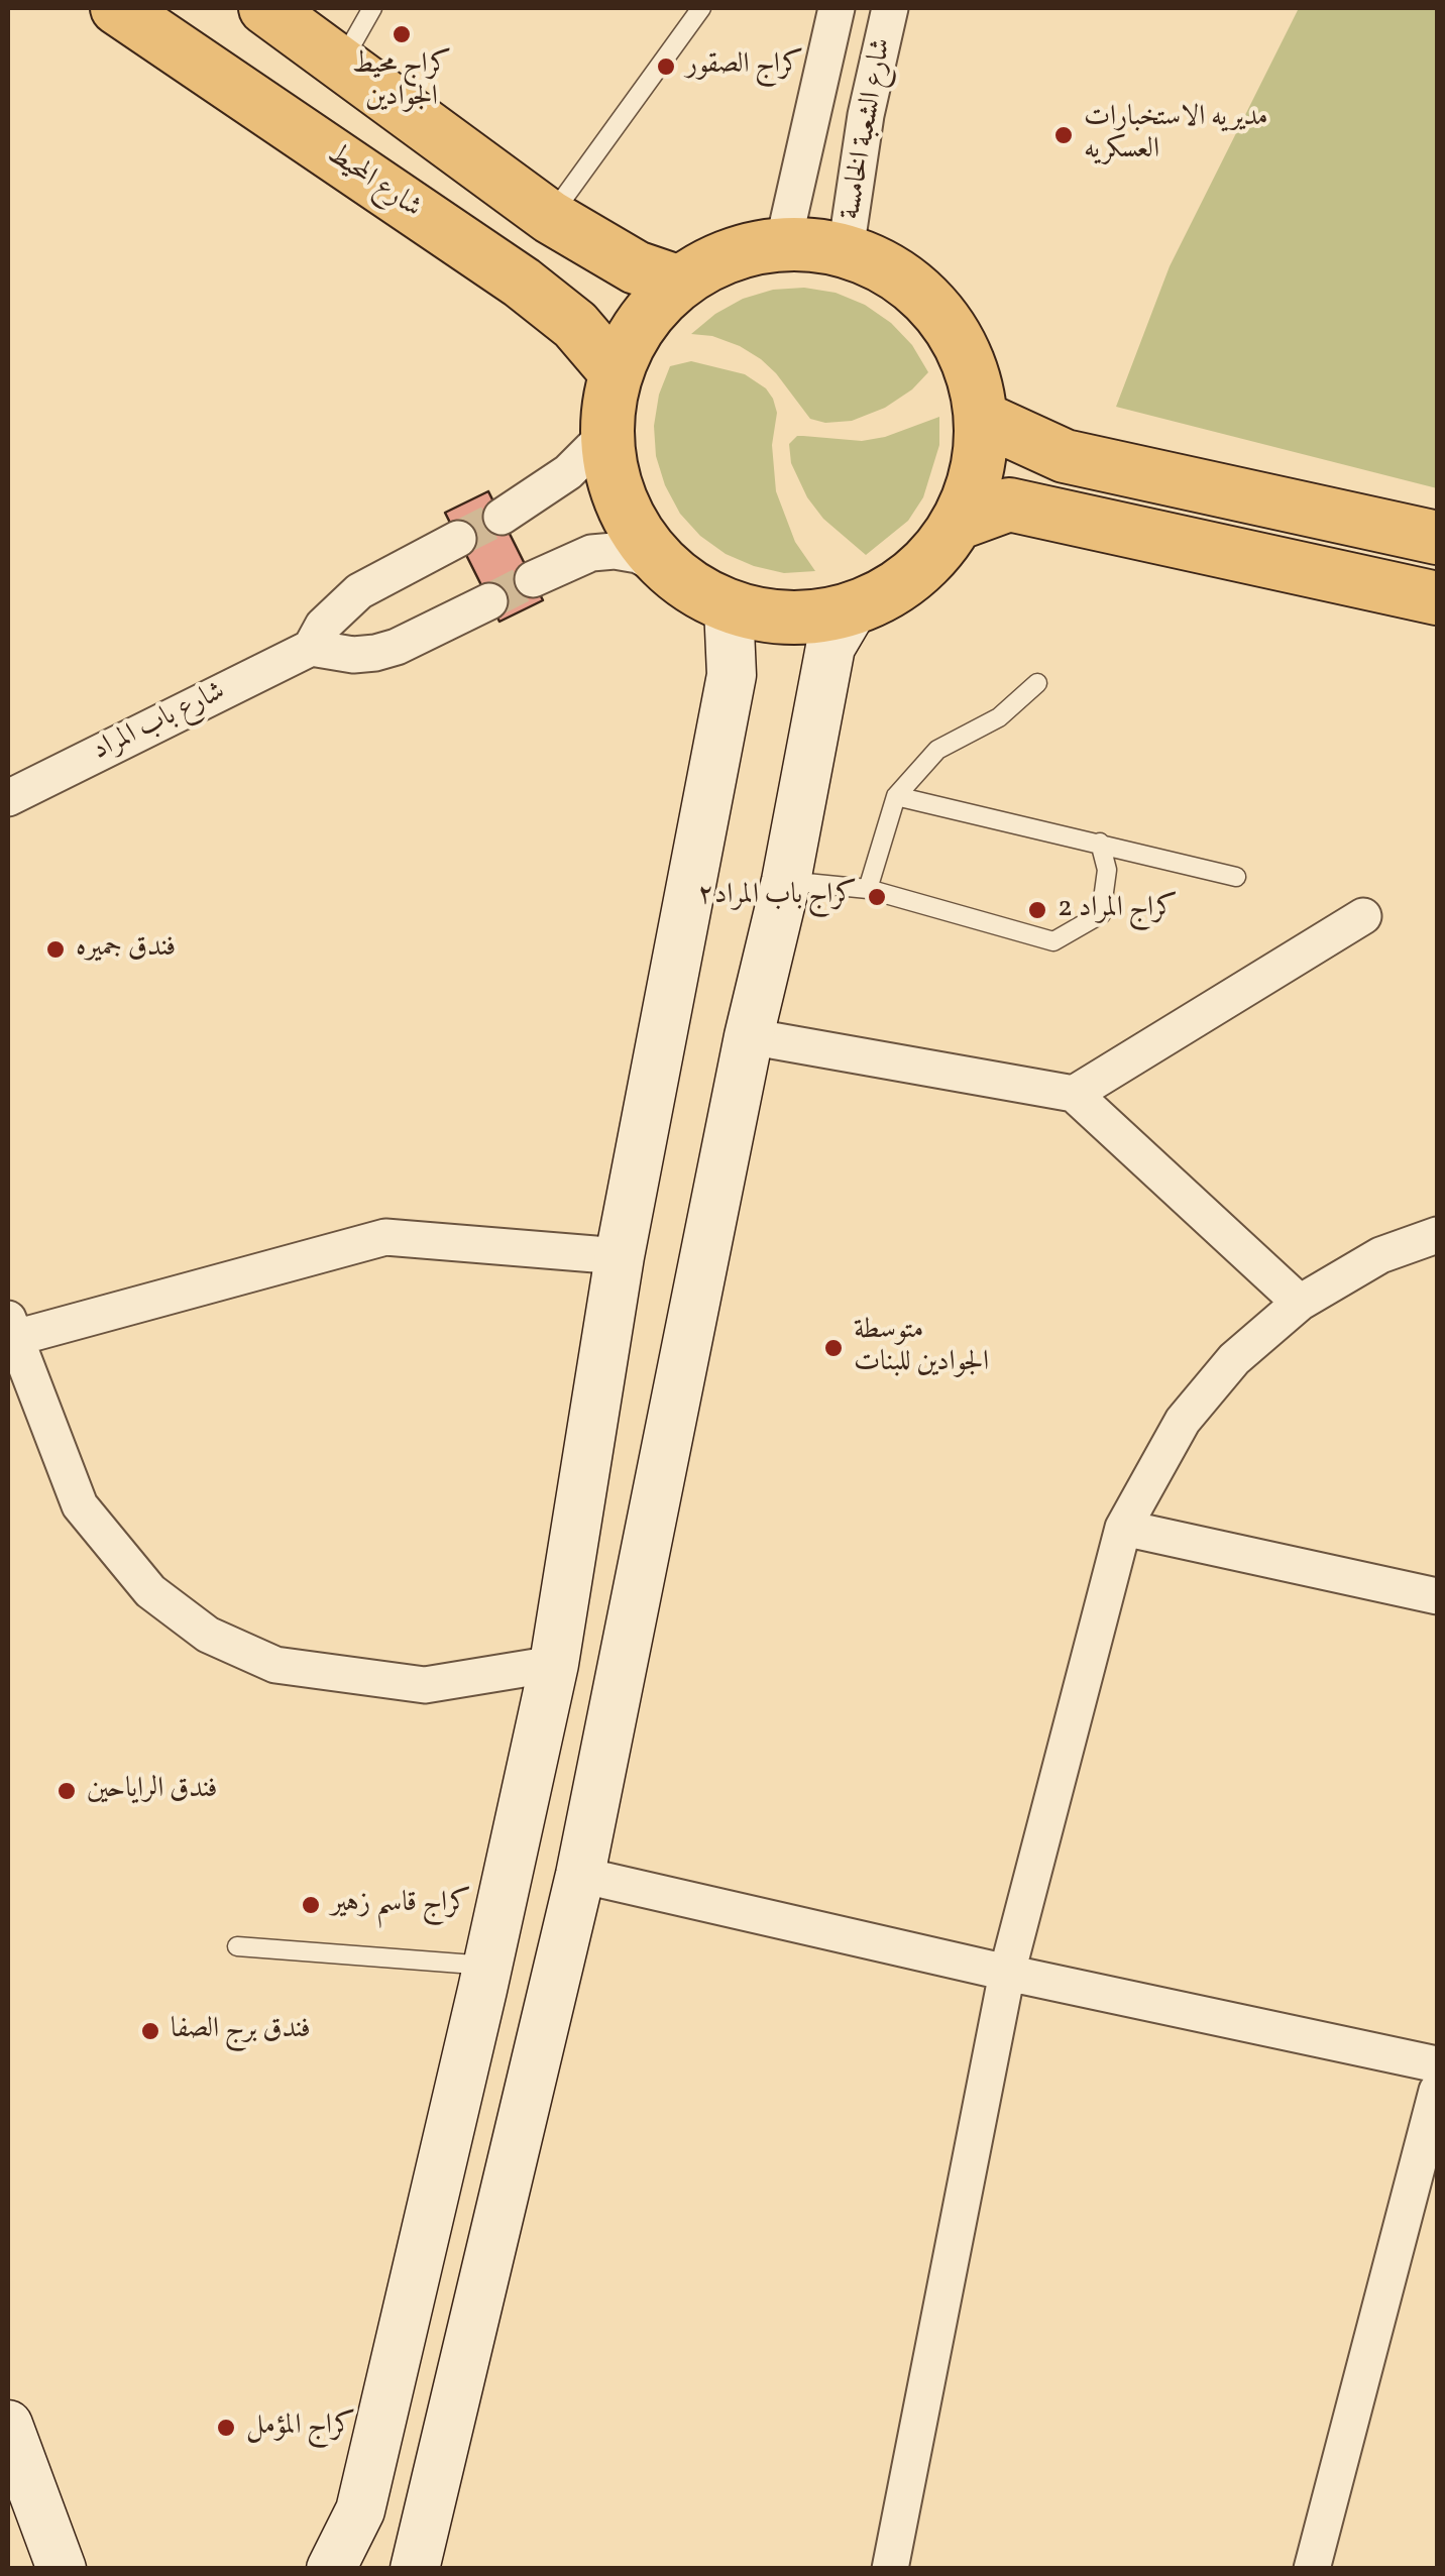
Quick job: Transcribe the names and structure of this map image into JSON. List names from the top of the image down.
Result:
{
  "streets": {
    "main road": ["شارع المحيط"],
    "street": ["شارع الشعبة الخامسة", "شارع باب المراد"]
  },
  "places": [
    "كراج محيط الجوادين",
    "كراج الصقور",
    "مديريه الاستخبارات العسكريه",
    "كراج باب المراد٢",
    "كراج المراد 2",
    "فندق جميره",
    "متوسطة الجوادين للبنات",
    "فندق الراياحين",
    "كراج قاسم زهير",
    "فندق برج الصفا",
    "كراج المؤمل"
  ]
}
